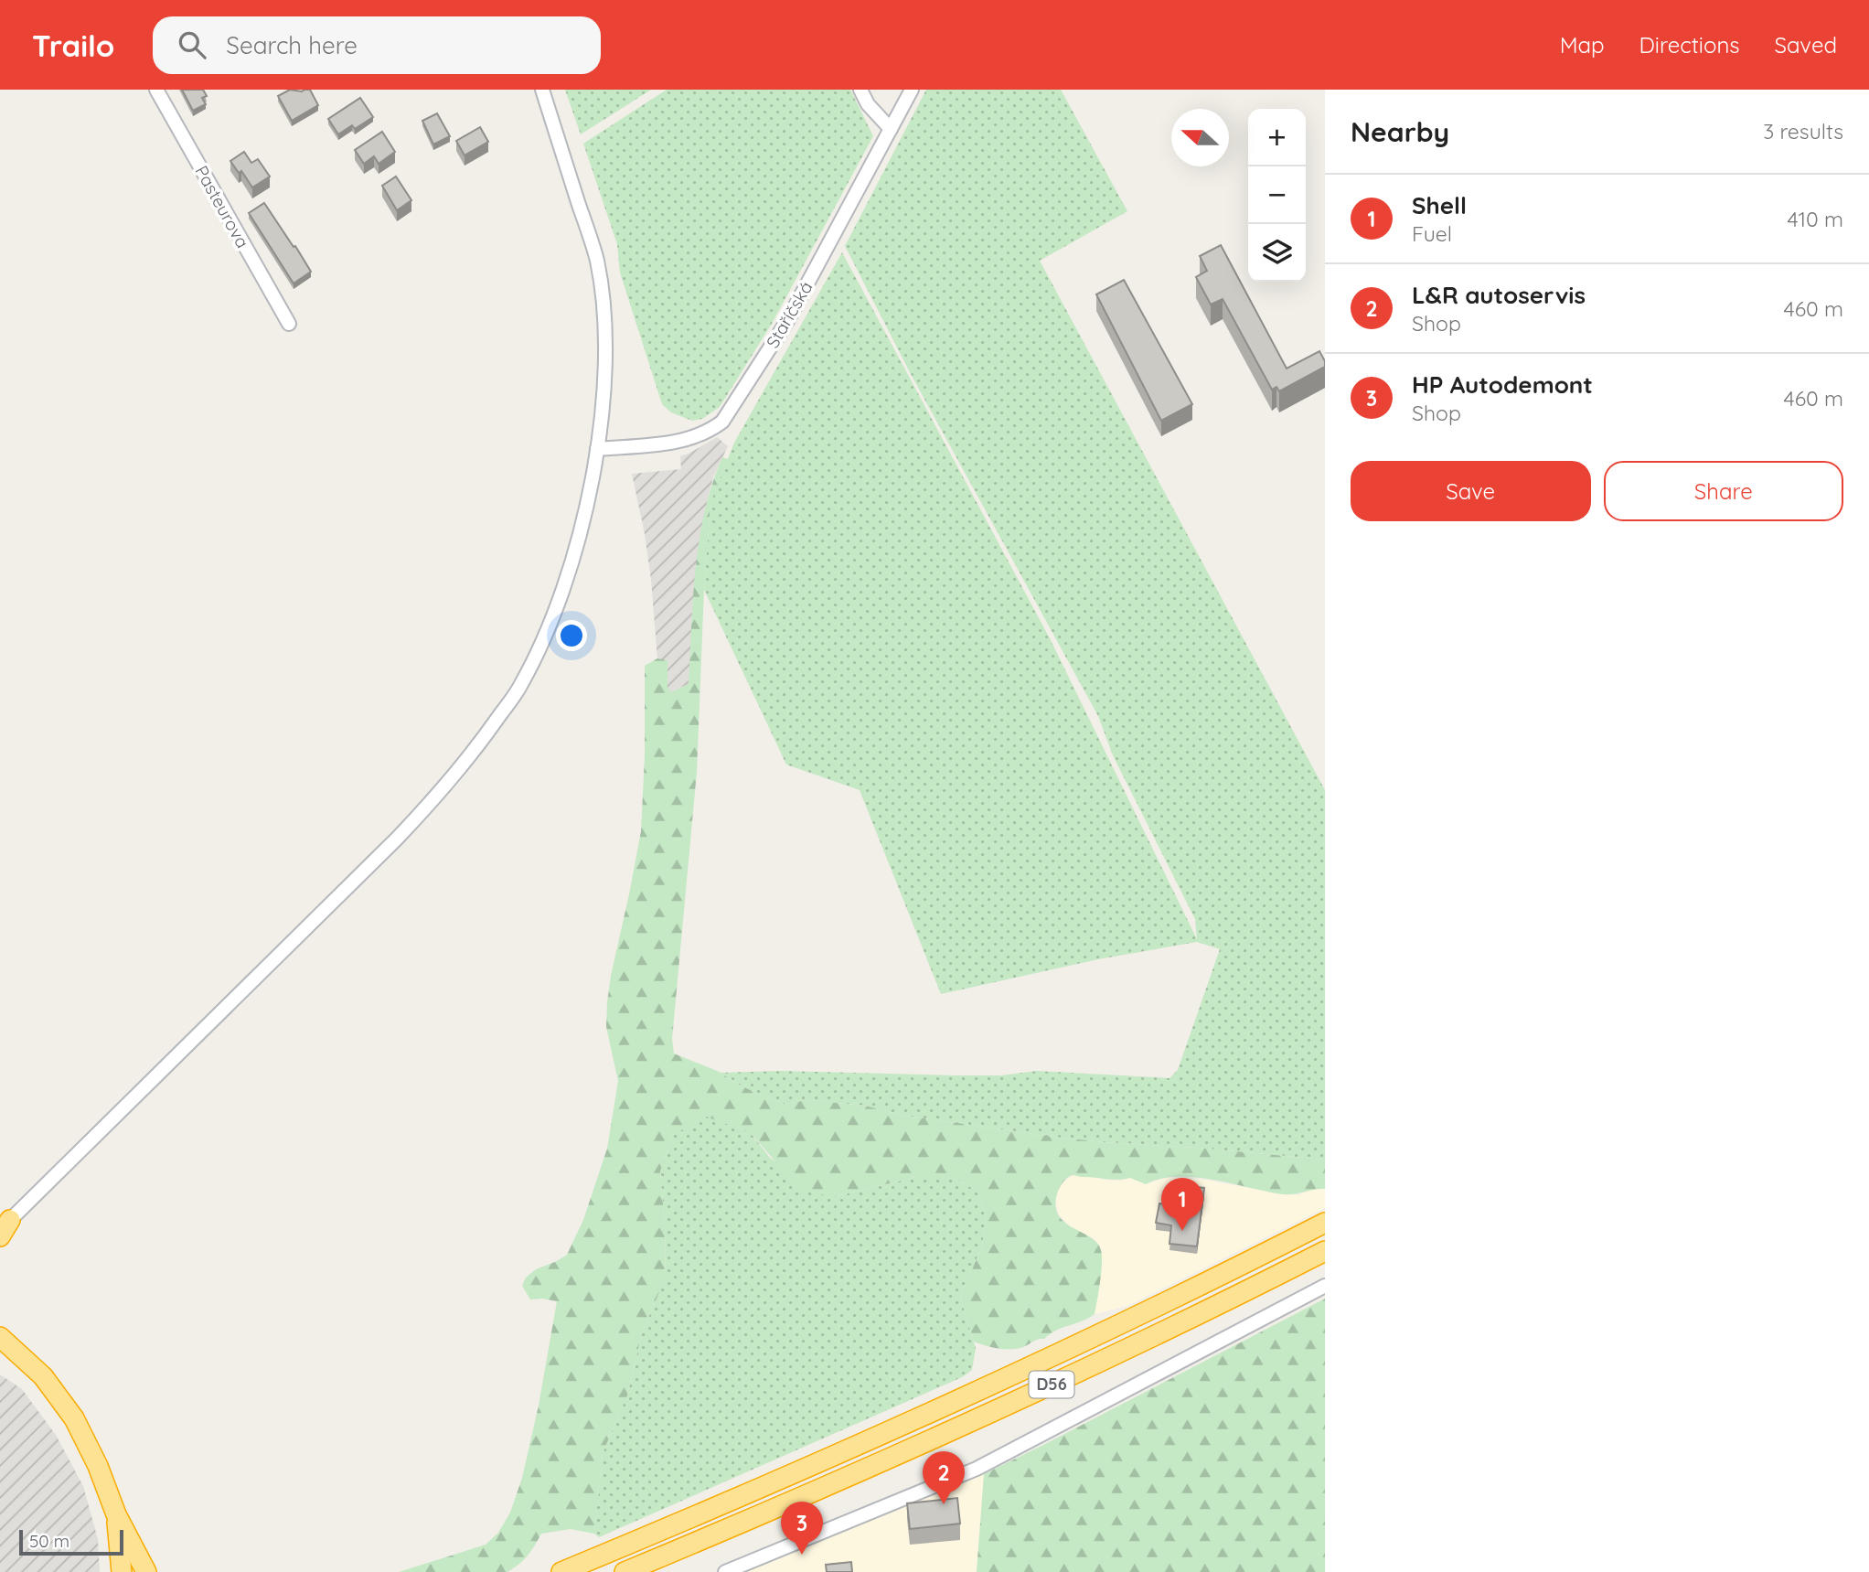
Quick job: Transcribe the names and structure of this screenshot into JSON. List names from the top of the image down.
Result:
{
  "streets": {
    "highway": ["D56"],
    "street": ["Pasteurova", "Staříčská"]
  },
  "scale_bar": "50 m",
  "north": "left",
  "page": {
    "header": "Trailo",
    "search": "Search here",
    "nav": ["Map", "Directions", "Saved"],
    "heading": ["Nearby", "3 results"],
    "map_buttons": ["+", "−"],
    "list": [
      {
        "mark": "1",
        "name": "Shell",
        "note": "Fuel",
        "value": "410 m"
      },
      {
        "mark": "2",
        "name": "L&R autoservis",
        "note": "Shop",
        "value": "460 m"
      },
      {
        "mark": "3",
        "name": "HP Autodemont",
        "note": "Shop",
        "value": "460 m"
      }
    ],
    "buttons": ["Save", "Share"],
    "pins": ["1", "2", "3"],
    "scale": "50 m"
  }
}
